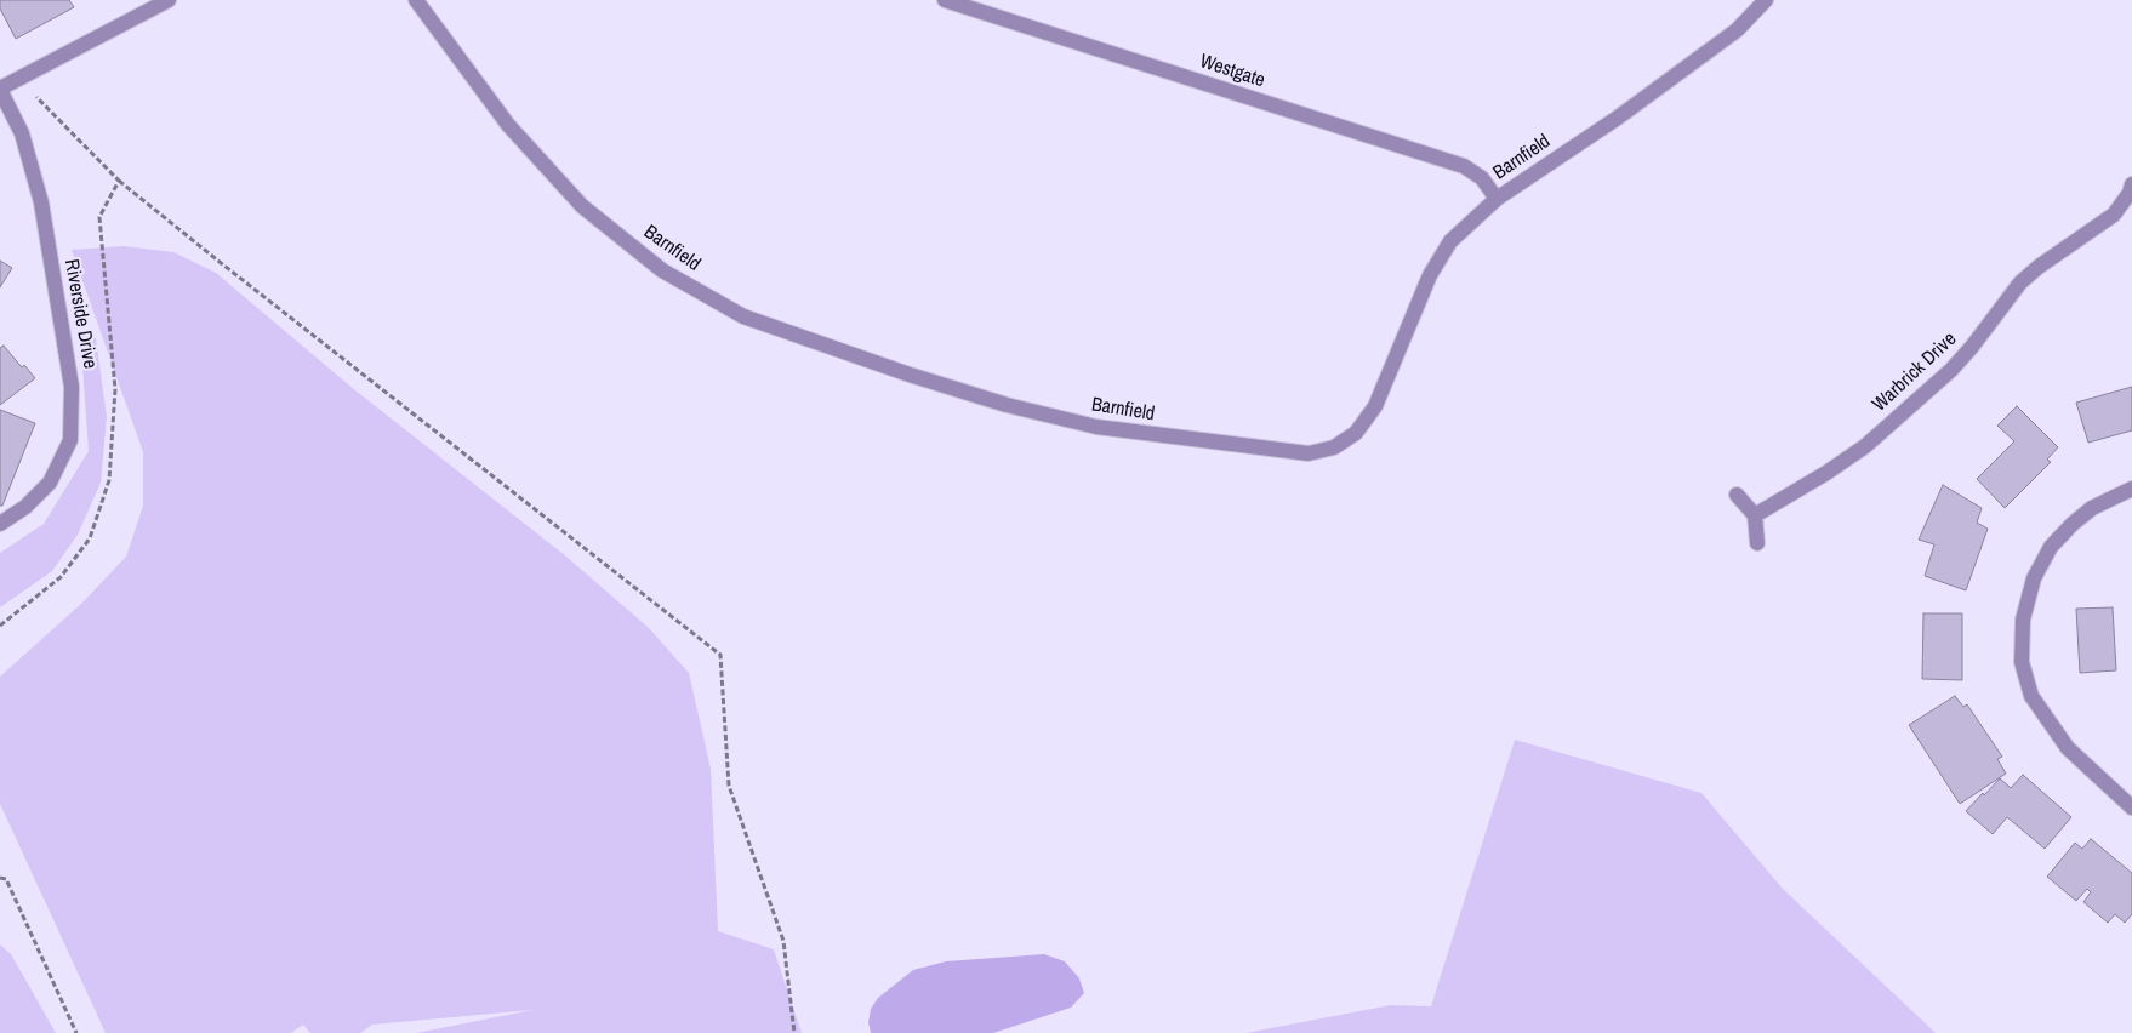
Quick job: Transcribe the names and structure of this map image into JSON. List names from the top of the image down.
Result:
{
  "streets": {
    "street": [
      "Westgate",
      "Barnfield",
      "Riverside Drive",
      "Warbrick Drive"
    ]
  },
  "crossings": [
    ["Westgate", "Barnfield"]
  ]
}
